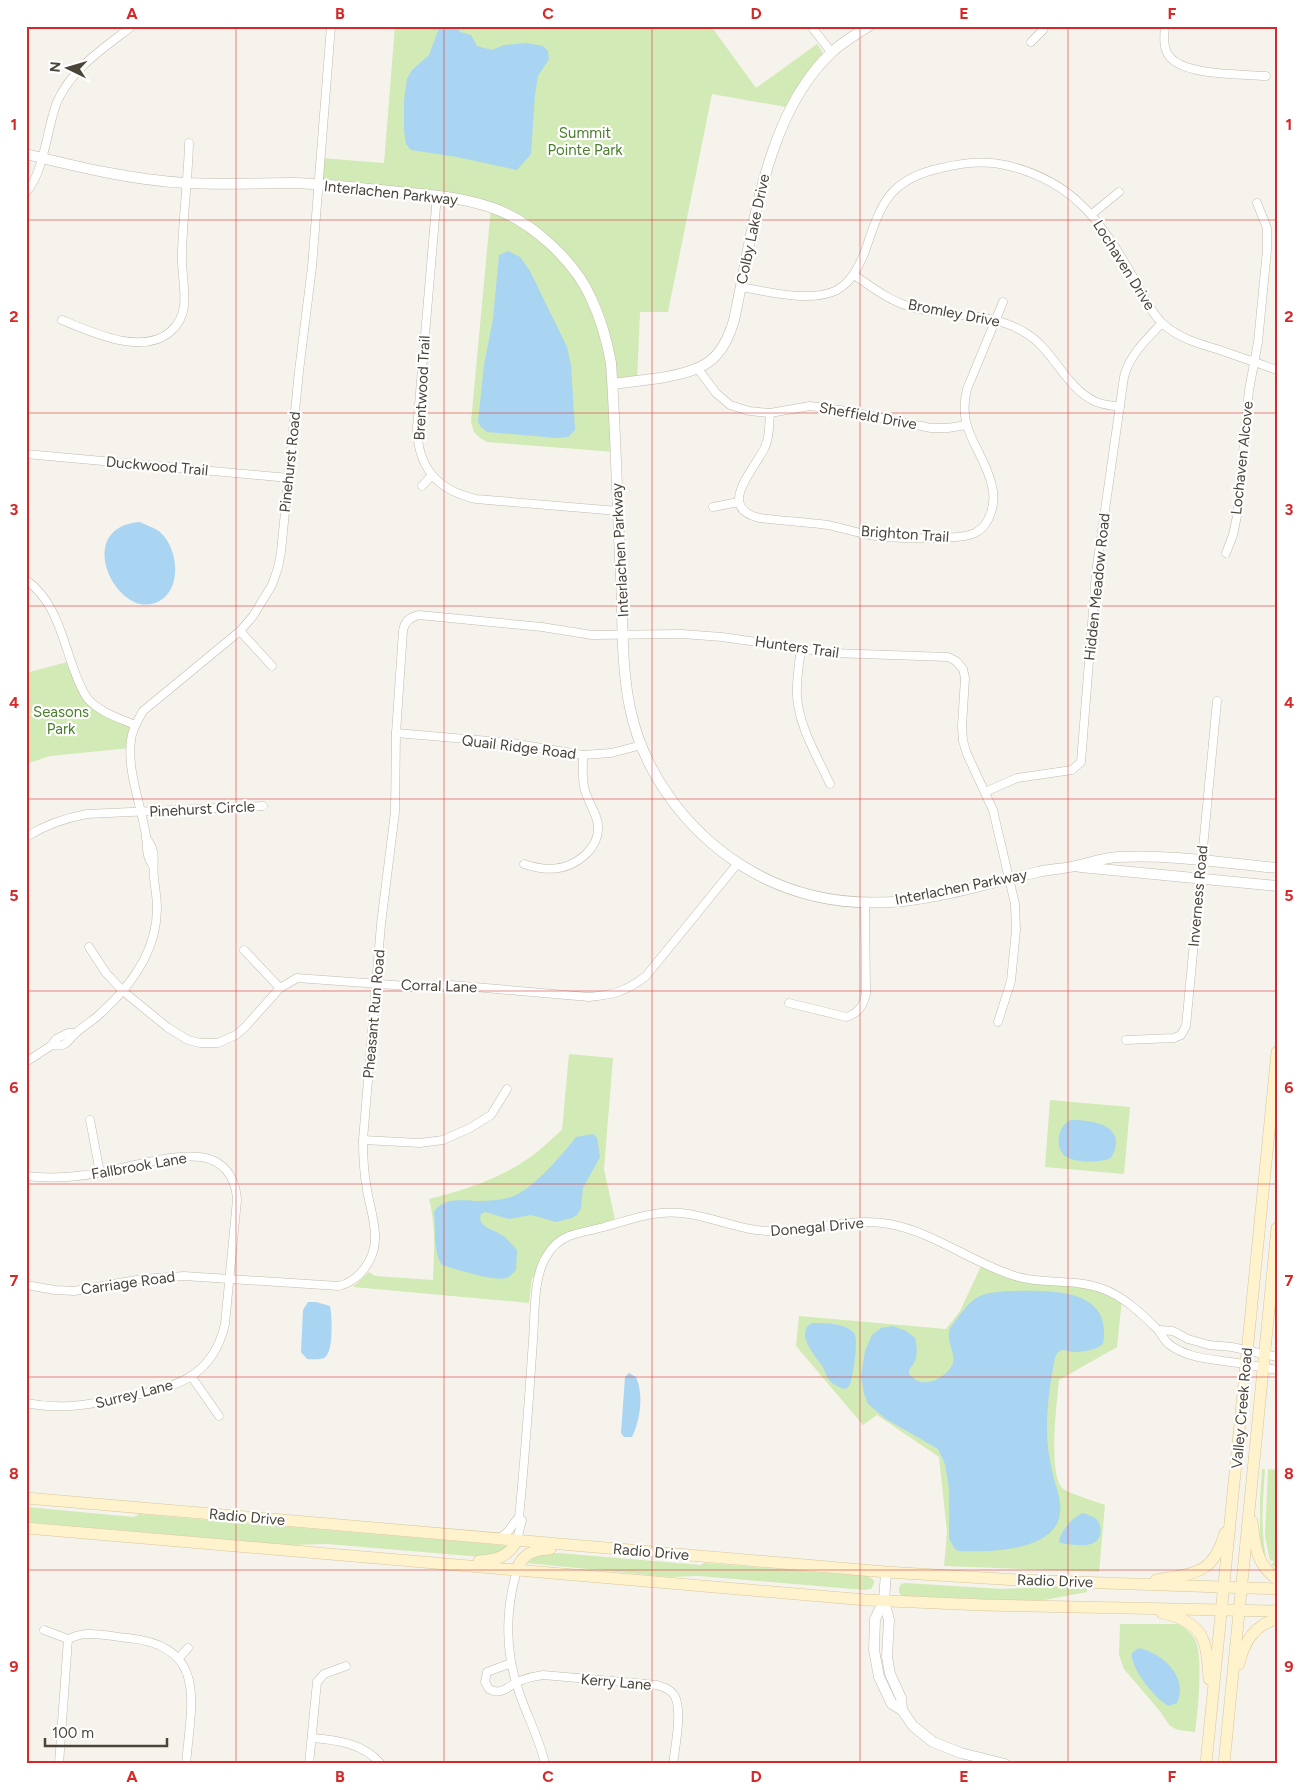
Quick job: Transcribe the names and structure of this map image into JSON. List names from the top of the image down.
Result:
{
  "streets": {
    "main road": ["Valley Creek Road", "Radio Drive"],
    "street": [
      "Interlachen Parkway",
      "Colby Lake Drive",
      "Lochaven Drive",
      "Bromley Drive",
      "Brentwood Trail",
      "Sheffield Drive",
      "Lochaven Alcove",
      "Pinehurst Road",
      "Duckwood Trail",
      "Brighton Trail",
      "Hidden Meadow Road",
      "Hunters Trail",
      "Quail Ridge Road",
      "Pinehurst Circle",
      "Inverness Road",
      "Corral Lane",
      "Pheasant Run Road",
      "Fallbrook Lane",
      "Donegal Drive",
      "Carriage Road",
      "Surrey Lane",
      "Kerry Lane"
    ]
  },
  "crossings": [
    ["Interlachen Parkway", "Colby Lake Drive"],
    ["Interlachen Parkway", "Brentwood Trail"],
    ["Interlachen Parkway", "Pinehurst Road"],
    ["Interlachen Parkway", "Hunters Trail"],
    ["Interlachen Parkway", "Quail Ridge Road"],
    ["Interlachen Parkway", "Inverness Road"],
    ["Interlachen Parkway", "Corral Lane"],
    ["Colby Lake Drive", "Lochaven Drive"],
    ["Colby Lake Drive", "Sheffield Drive"],
    ["Lochaven Drive", "Bromley Drive"],
    ["Lochaven Drive", "Lochaven Alcove"],
    ["Lochaven Drive", "Hidden Meadow Road"],
    ["Bromley Drive", "Brighton Trail"],
    ["Bromley Drive", "Hidden Meadow Road"],
    ["Sheffield Drive", "Brighton Trail"],
    ["Pinehurst Road", "Duckwood Trail"],
    ["Pinehurst Road", "Pinehurst Circle"],
    ["Pinehurst Road", "Corral Lane"],
    ["Hidden Meadow Road", "Hunters Trail"],
    ["Hunters Trail", "Pheasant Run Road"],
    ["Quail Ridge Road", "Pheasant Run Road"],
    ["Corral Lane", "Pheasant Run Road"],
    ["Pheasant Run Road", "Fallbrook Lane"],
    ["Pheasant Run Road", "Carriage Road"],
    ["Pheasant Run Road", "Surrey Lane"],
    ["Fallbrook Lane", "Carriage Road"],
    ["Fallbrook Lane", "Surrey Lane"],
    ["Donegal Drive", "Valley Creek Road"],
    ["Donegal Drive", "Radio Drive"],
    ["Carriage Road", "Surrey Lane"],
    ["Valley Creek Road", "Radio Drive"]
  ],
  "parks": ["Summit Pointe Park", "Seasons Park"],
  "scale_bar": "100 m",
  "north": "left",
  "grid": {
    "columns": [
      "A",
      "B",
      "C",
      "D",
      "E",
      "F"
    ],
    "rows": [
      "1",
      "2",
      "3",
      "4",
      "5",
      "6",
      "7",
      "8",
      "9"
    ]
  }
}
